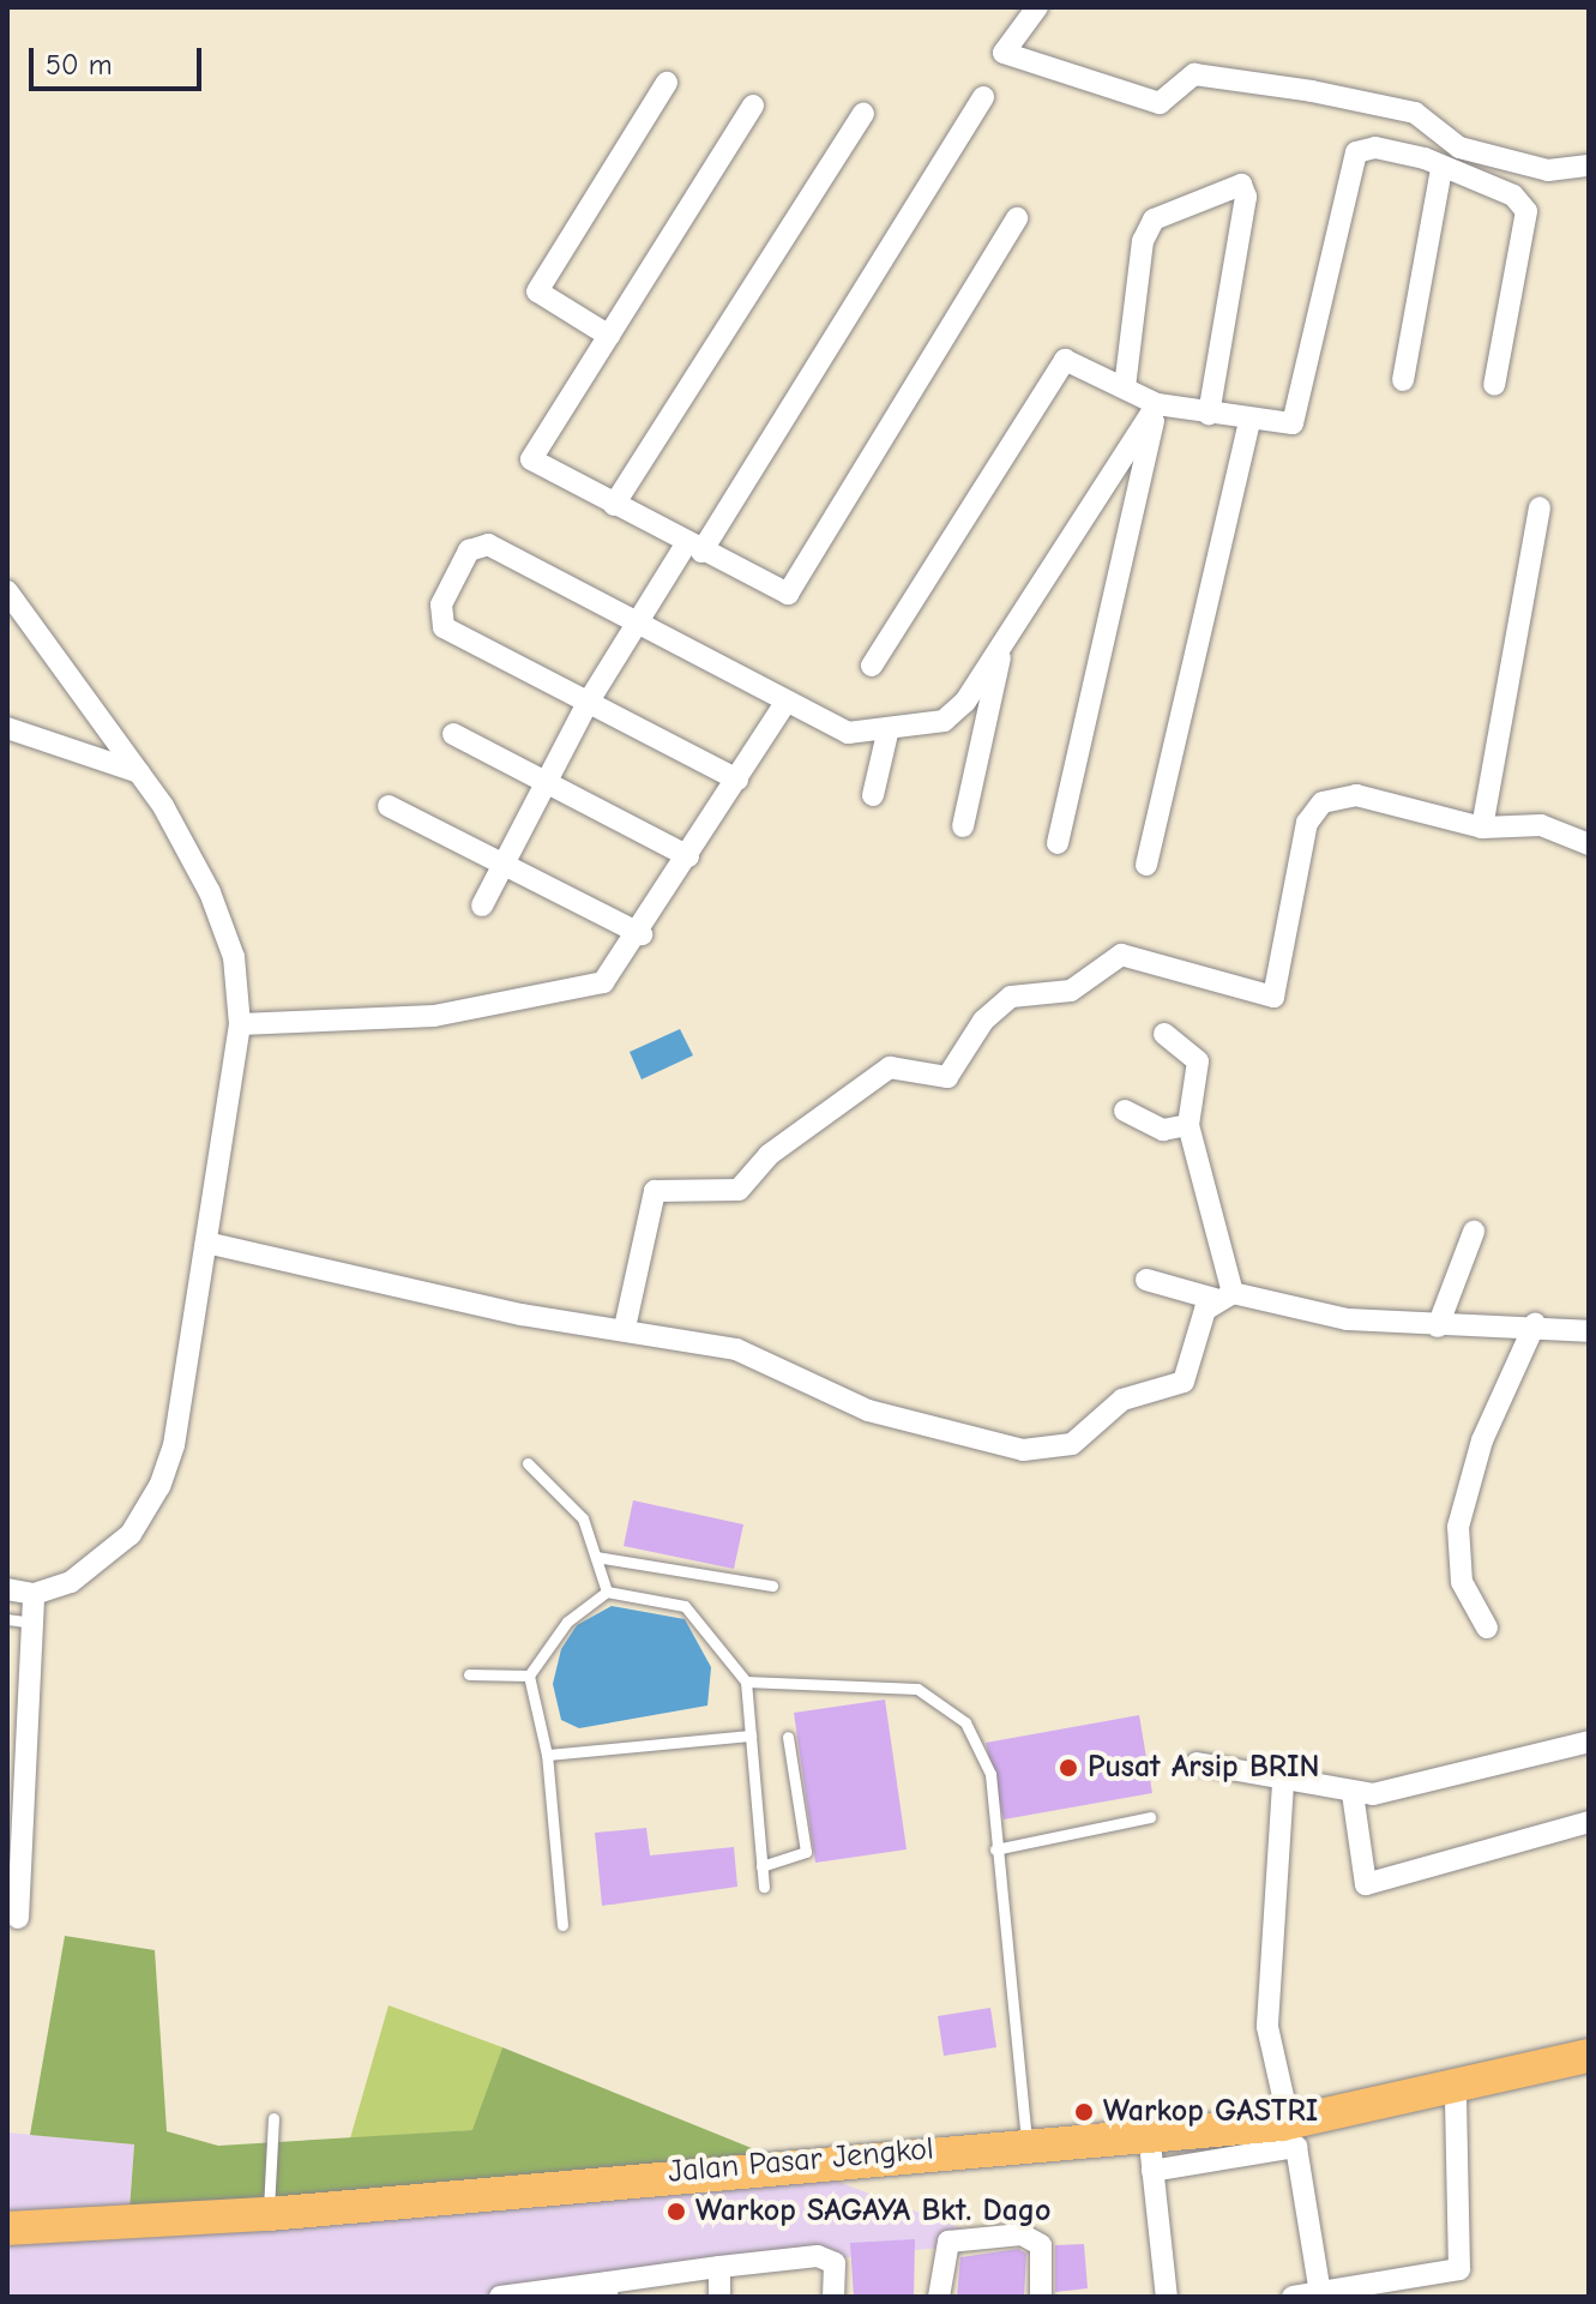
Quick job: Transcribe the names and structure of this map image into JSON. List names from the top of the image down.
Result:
{
  "streets": {
    "main road": ["Jalan Pasar Jengkol"]
  },
  "places": ["Pusat Arsip BRIN", "Warkop GASTRI", "Warkop SAGAYA Bkt. Dago"],
  "scale_bar": "50 m"
}
